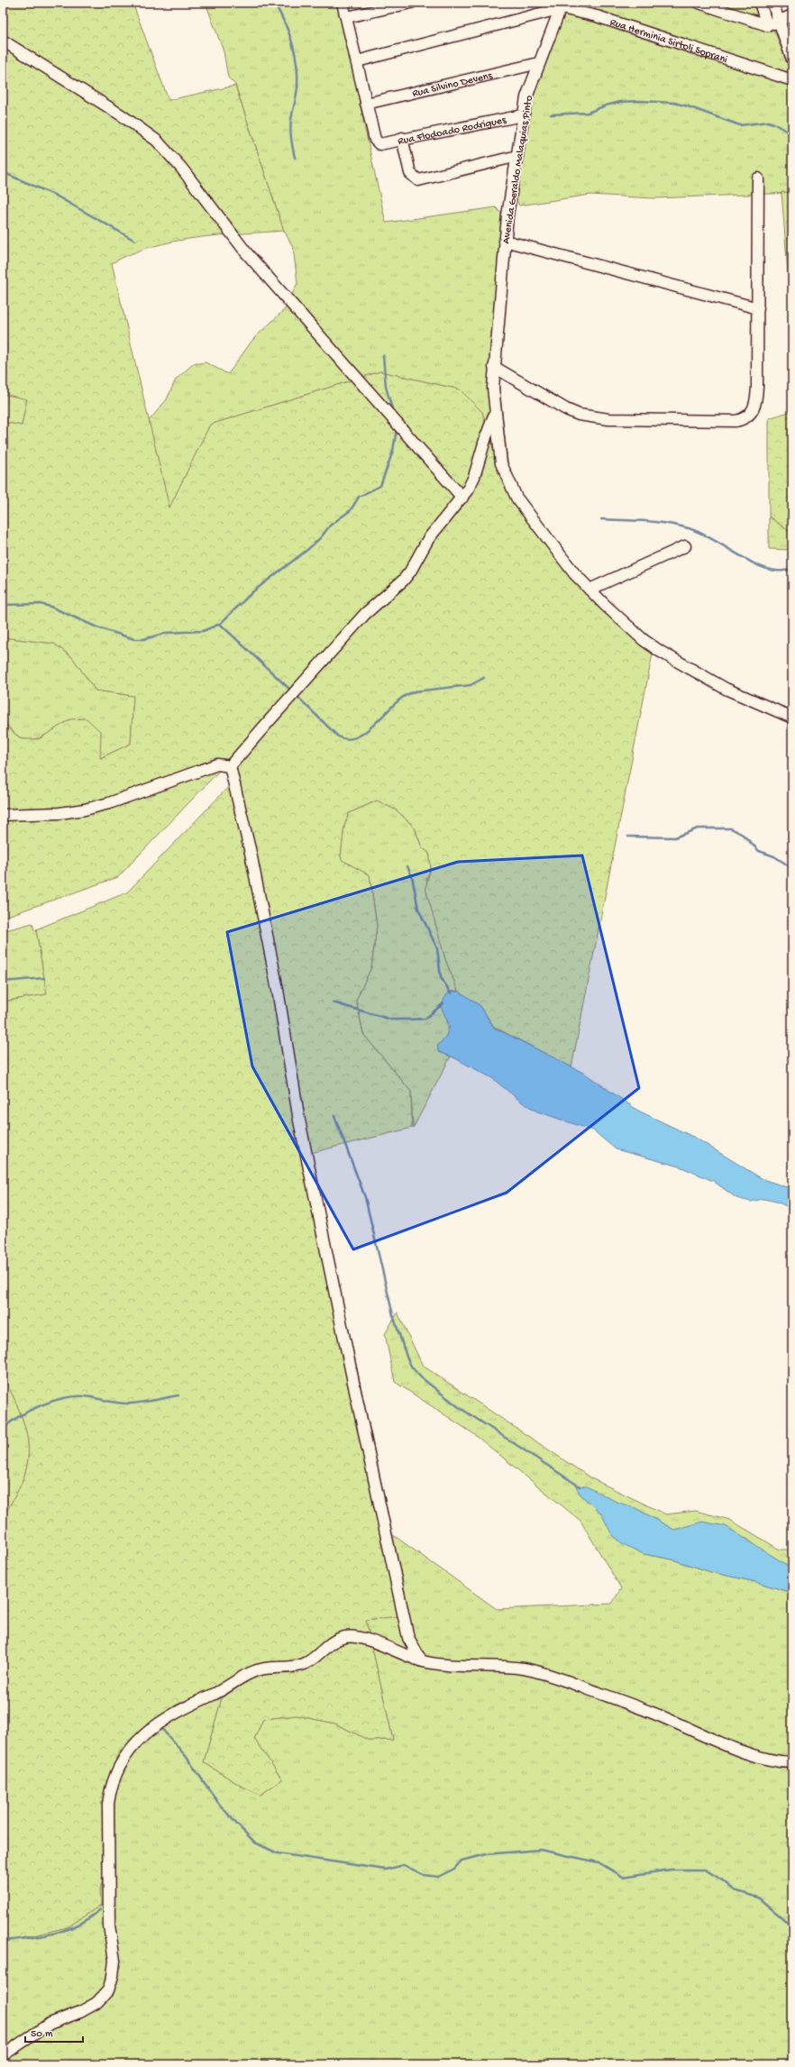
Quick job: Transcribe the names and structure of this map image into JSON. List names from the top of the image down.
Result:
{
  "streets": {
    "street": [
      "Rua Herminia Sirtoli Soprani",
      "Rua Silvino Devens",
      "Rua Flodoado Rodrigues",
      "Avenida Geraldo Malaquias Pinto"
    ]
  },
  "crossings": [
    ["Rua Herminia Sirtoli Soprani", "Avenida Geraldo Malaquias Pinto"],
    ["Rua Silvino Devens", "Rua Flodoado Rodrigues"],
    ["Rua Silvino Devens", "Avenida Geraldo Malaquias Pinto"],
    ["Rua Flodoado Rodrigues", "Avenida Geraldo Malaquias Pinto"]
  ],
  "scale_bar": "50 m"
}
